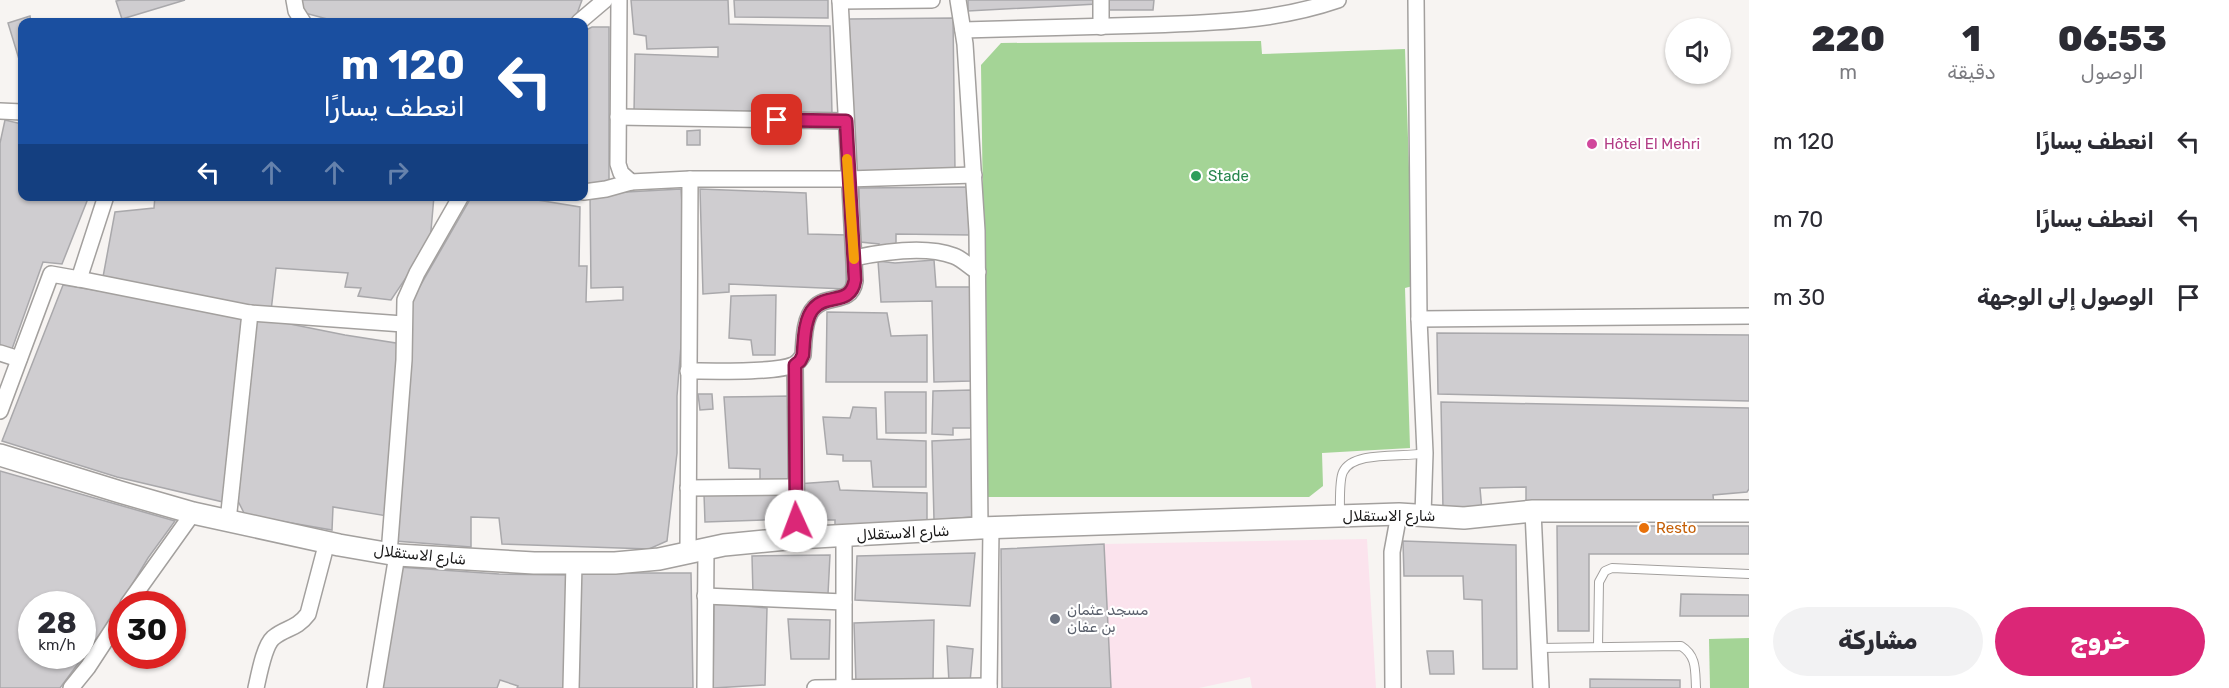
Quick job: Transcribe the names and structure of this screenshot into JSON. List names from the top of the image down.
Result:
{
  "streets": {
    "street": ["شارع الاستقلال"]
  },
  "places": [
    "Hôtel El Mehri",
    "Stade",
    "Resto",
    "مسجد عثمان بن عفان"
  ],
  "page": {
    "eta": [
      "06:53",
      "الوصول",
      "1",
      "دقيقة",
      "220",
      "m"
    ],
    "turn": ["120 m", "انعطف يسارًا"],
    "list": [
      {
        "name": "انعطف يسارًا",
        "value": "120 m"
      },
      {
        "name": "انعطف يسارًا",
        "value": "70 m"
      },
      {
        "name": "الوصول إلى الوجهة",
        "value": "30 m"
      }
    ],
    "speed": "28 km/h",
    "limit": "30",
    "buttons": ["خروج", "مشاركة"]
  }
}
